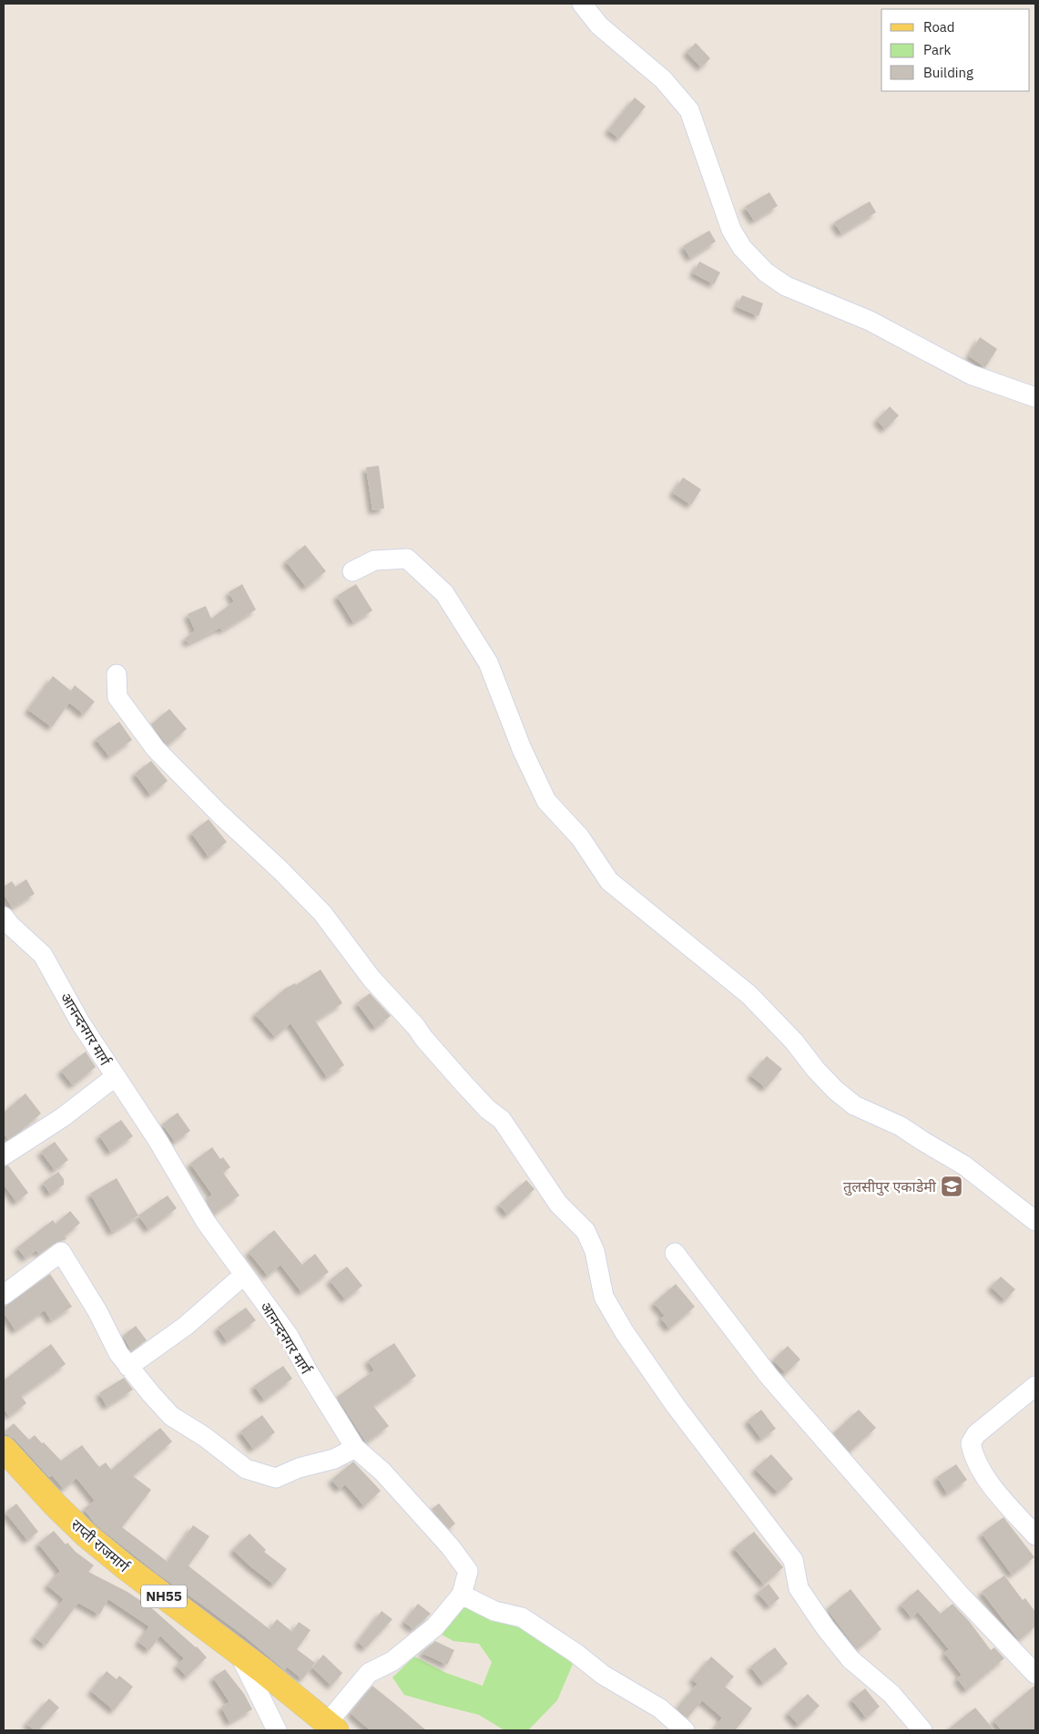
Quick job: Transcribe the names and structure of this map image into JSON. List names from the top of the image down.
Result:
{
  "streets": {
    "main road": ["राप्ती राजमार्ग", "NH55"],
    "street": ["आनन्दनगर मार्ग"]
  },
  "crossings": [
    ["आनन्दनगर मार्ग", "राप्ती राजमार्ग"]
  ],
  "places": {
    "school or university": ["तुलसीपुर एकाडेमी"]
  },
  "legend": ["Road", "Park", "Building"]
}
